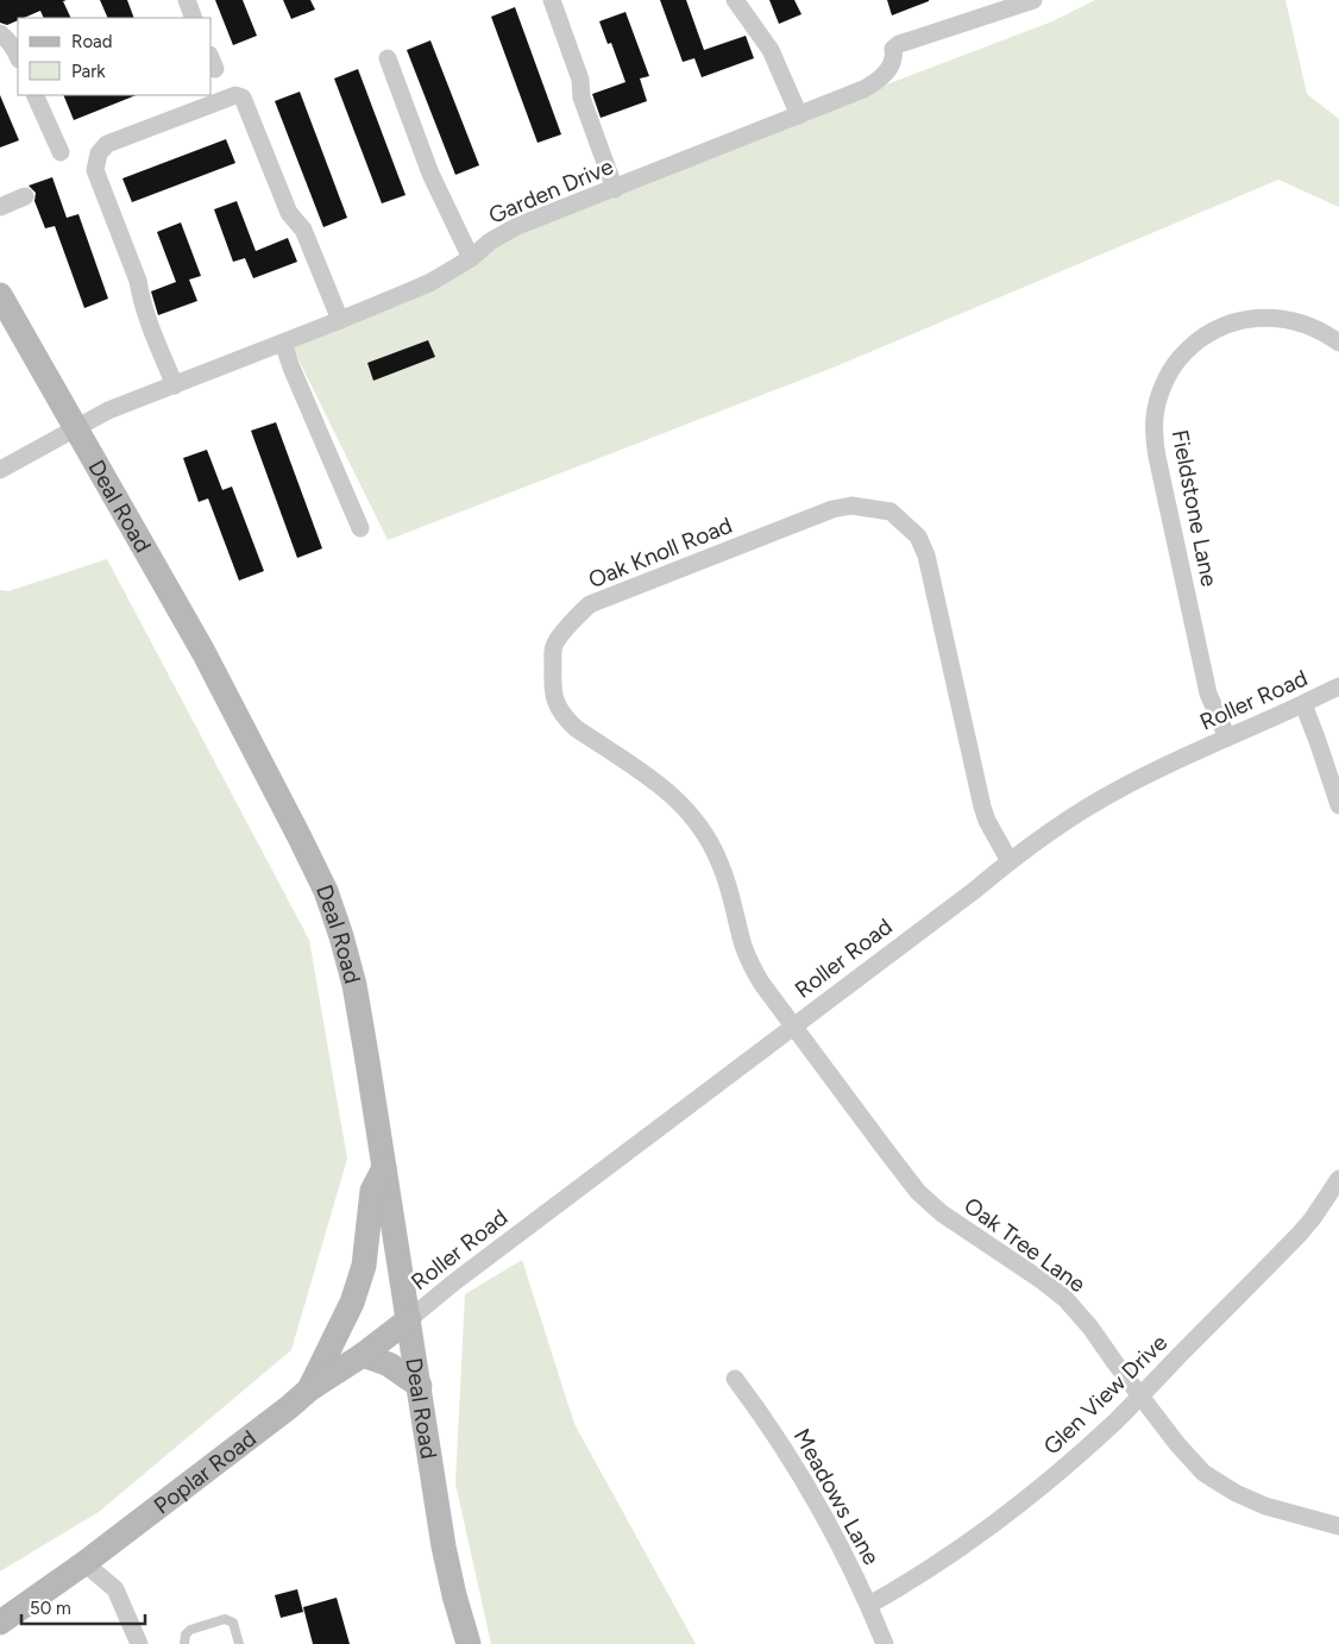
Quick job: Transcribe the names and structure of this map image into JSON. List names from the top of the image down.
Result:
{
  "streets": {
    "street": [
      "Garden Drive",
      "Deal Road",
      "Fieldstone Lane",
      "Oak Knoll Road",
      "Roller Road",
      "Oak Tree Lane",
      "Glen View Drive",
      "Poplar Road",
      "Meadows Lane"
    ]
  },
  "crossings": [
    ["Garden Drive", "Deal Road"],
    ["Deal Road", "Roller Road"],
    ["Deal Road", "Poplar Road"],
    ["Fieldstone Lane", "Roller Road"],
    ["Oak Knoll Road", "Roller Road"],
    ["Oak Knoll Road", "Oak Tree Lane"],
    ["Roller Road", "Oak Tree Lane"],
    ["Roller Road", "Poplar Road"],
    ["Oak Tree Lane", "Glen View Drive"],
    ["Glen View Drive", "Meadows Lane"]
  ],
  "legend": ["Road", "Park"],
  "scale_bar": "50 m"
}
